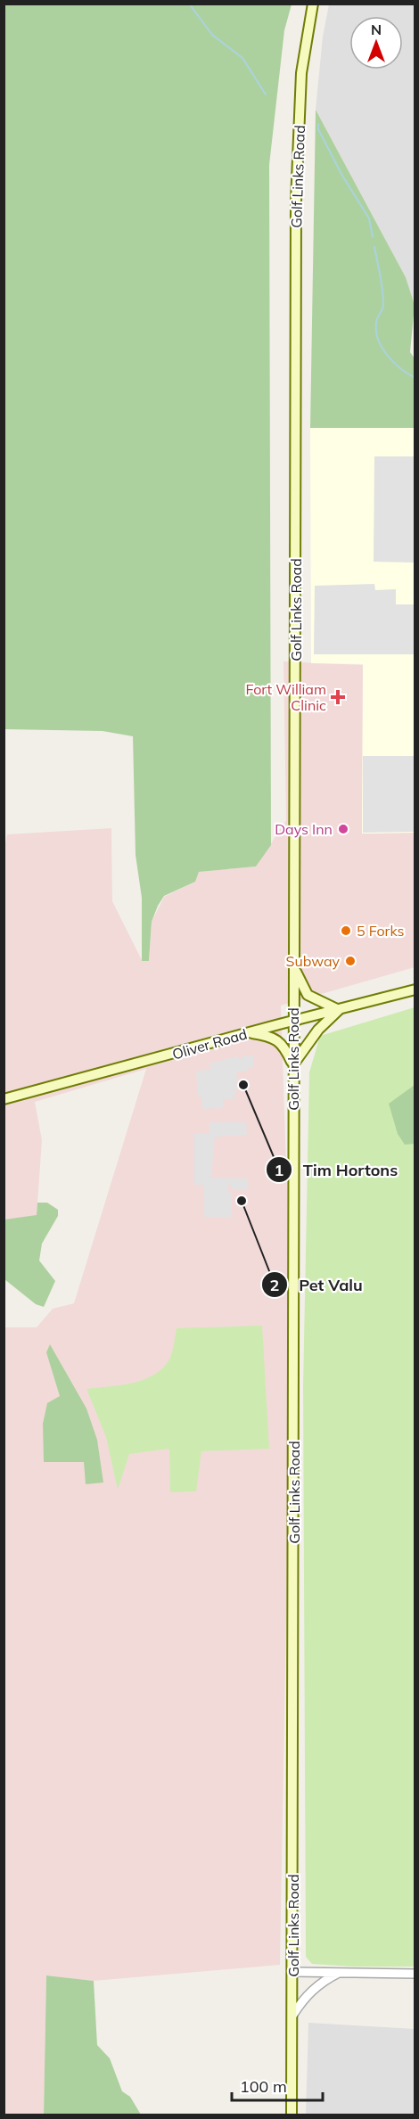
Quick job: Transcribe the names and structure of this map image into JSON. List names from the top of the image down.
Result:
{
  "streets": {
    "main road": ["Golf Links Road", "Oliver Road"]
  },
  "crossings": [
    ["Golf Links Road", "Oliver Road"]
  ],
  "places": {
    "health": ["Fort William Clinic"],
    "other": [
      "Days Inn",
      "5 Forks",
      "Subway",
      "Tim Hortons",
      "Pet Valu"
    ]
  },
  "scale_bar": "100 m",
  "north": "top"
}
